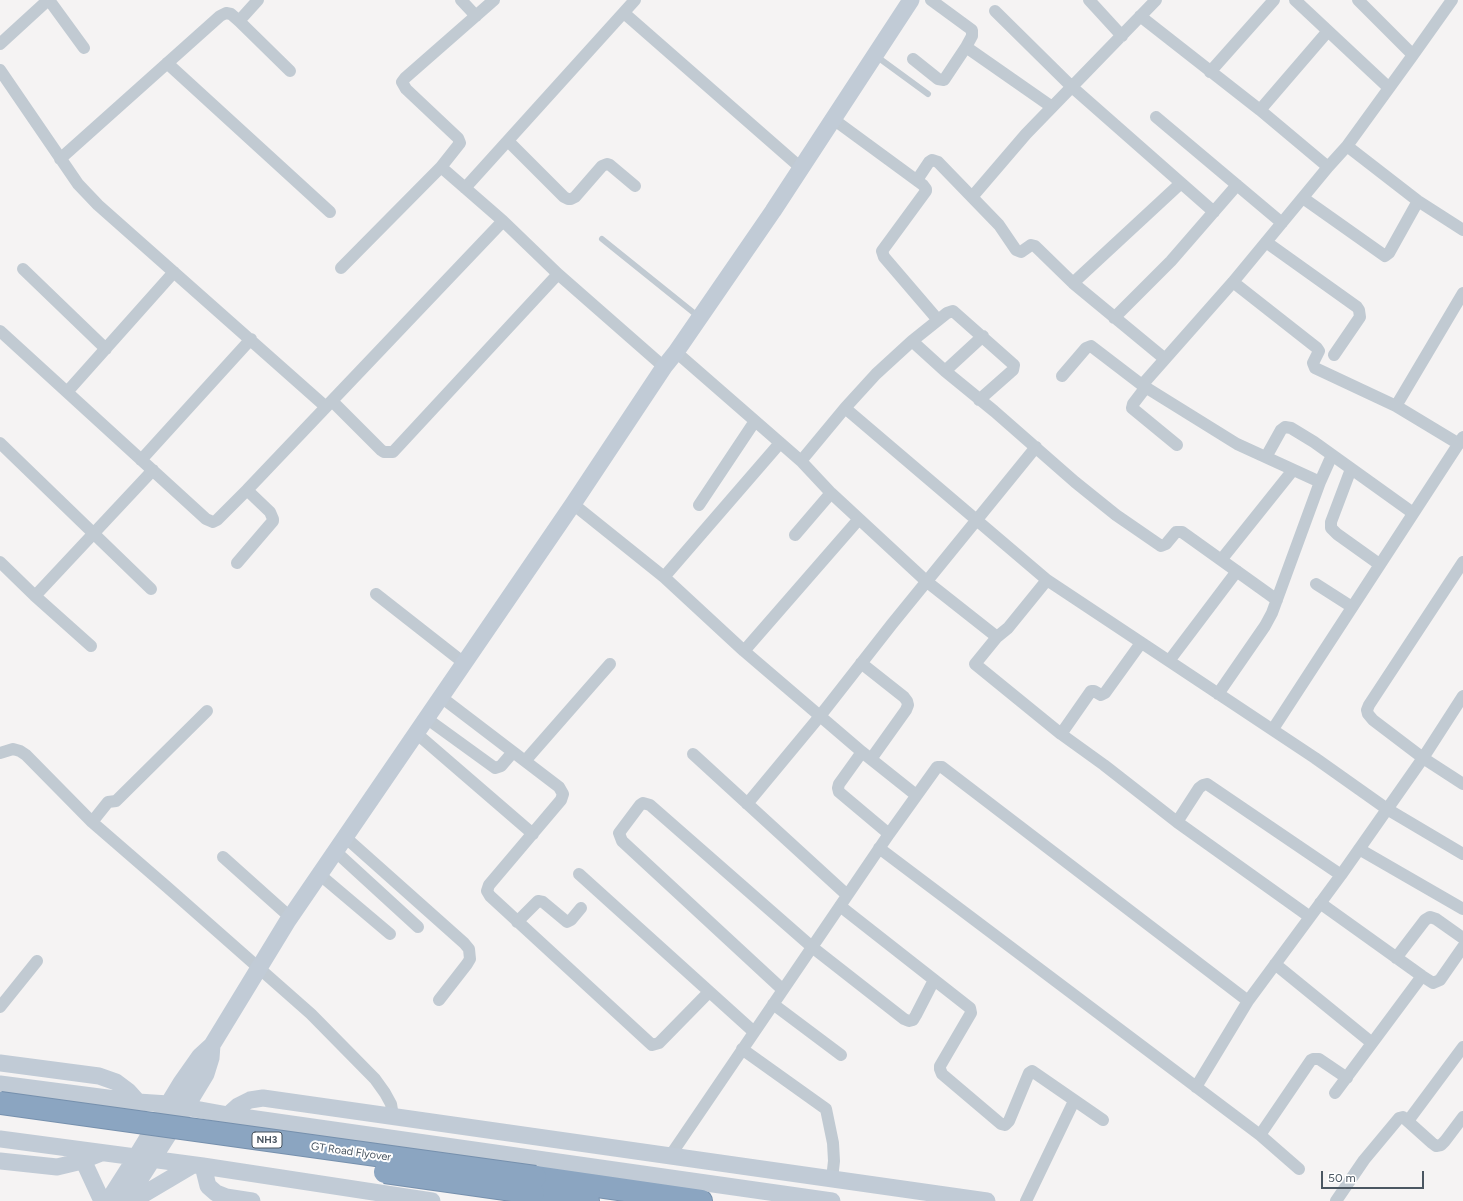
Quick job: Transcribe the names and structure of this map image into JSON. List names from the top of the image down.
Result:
{
  "streets": {
    "highway": ["NH3", "GT Road Flyover"]
  },
  "scale_bar": "50 m"
}
